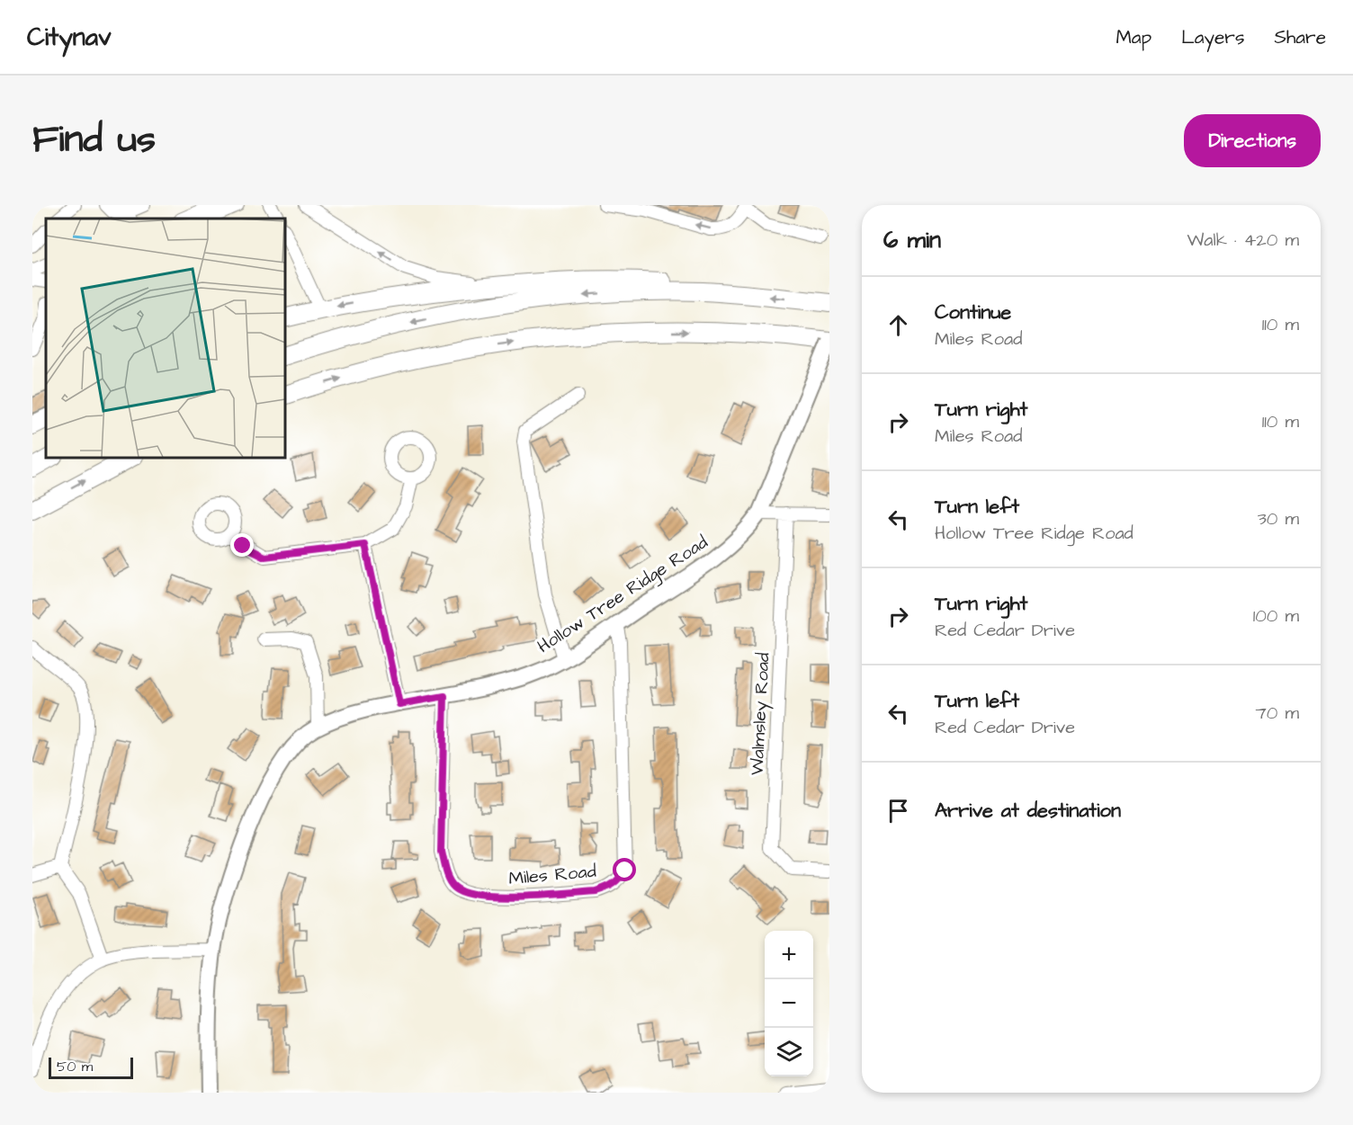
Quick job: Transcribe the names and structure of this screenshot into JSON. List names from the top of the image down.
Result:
{
  "streets": {
    "main road": ["Hollow Tree Ridge Road"],
    "street": ["Walmsley Road", "Miles Road"]
  },
  "crossings": [
    ["Hollow Tree Ridge Road", "Miles Road"]
  ],
  "scale_bar": "50 m",
  "page": {
    "header": "Citynav",
    "nav": ["Map", "Layers", "Share"],
    "title": "Find us",
    "buttons": "Directions",
    "heading": ["6 min", "Walk · 420 m"],
    "list": [
      ["Continue", "Miles Road", "110 m"],
      ["Turn right", "Miles Road", "110 m"],
      ["Turn left", "Hollow Tree Ridge Road", "30 m"],
      ["Turn right", "Red Cedar Drive", "100 m"],
      ["Turn left", "Red Cedar Drive", "70 m"],
      "Arrive at destination"
    ],
    "map_buttons": ["+", "−"],
    "scale": "50 m"
  }
}
